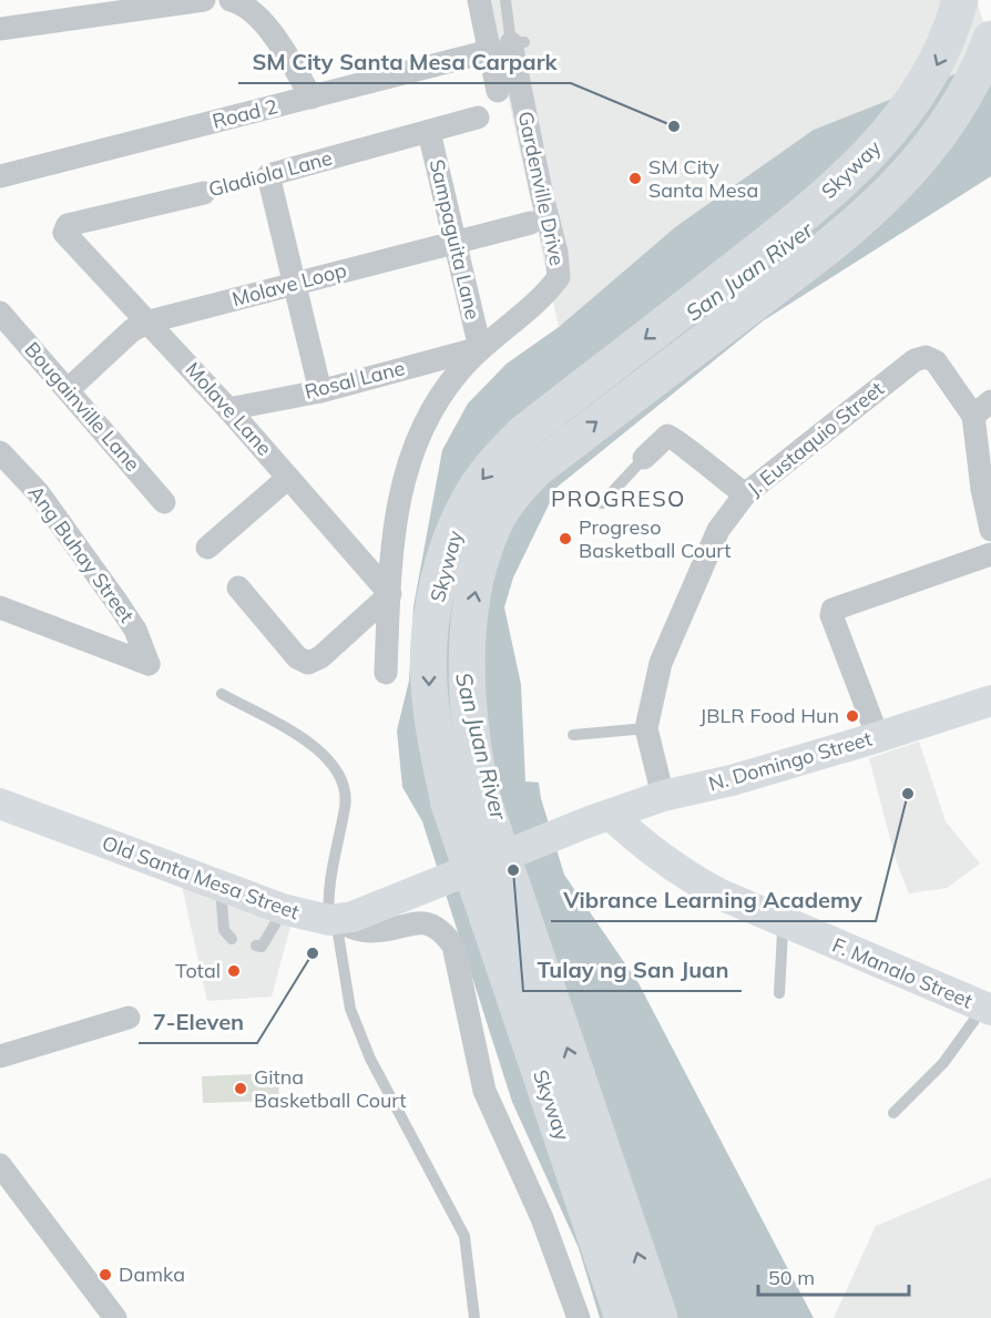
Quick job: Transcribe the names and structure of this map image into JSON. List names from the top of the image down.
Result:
{
  "streets": {
    "highway": ["Skyway"],
    "main road": ["N. Domingo Street", "Old Santa Mesa Street", "F. Manalo Street"],
    "street": [
      "Road 2",
      "Gladiola Lane",
      "Gardenville Drive",
      "Sampaguita Lane",
      "Molave Loop",
      "Rosal Lane",
      "Bougainville Lane",
      "Molave Lane",
      "J. Eustaquio Street",
      "Ang Buhay Street"
    ]
  },
  "crossings": [
    ["Road 2", "Gardenville Drive"],
    ["Gladiola Lane", "Sampaguita Lane"],
    ["Gladiola Lane", "Molave Lane"],
    ["Gardenville Drive", "Sampaguita Lane"],
    ["Gardenville Drive", "Rosal Lane"],
    ["Gardenville Drive", "Molave Lane"],
    ["Sampaguita Lane", "Molave Loop"],
    ["Sampaguita Lane", "Rosal Lane"],
    ["Molave Loop", "Bougainville Lane"],
    ["Molave Loop", "Molave Lane"],
    ["Rosal Lane", "Molave Lane"],
    ["J. Eustaquio Street", "N. Domingo Street"],
    ["N. Domingo Street", "Old Santa Mesa Street"],
    ["N. Domingo Street", "F. Manalo Street"]
  ],
  "districts": ["PROGRESO"],
  "water": ["San Juan River"],
  "places": [
    "SM City Santa Mesa Carpark",
    "SM City Santa Mesa",
    "Progreso Basketball Court",
    "JBLR Food Hun",
    "Vibrance Learning Academy",
    "Tulay ng San Juan",
    "7-Eleven",
    "Total",
    "Gitna Basketball Court",
    "Damka"
  ],
  "scale_bar": "50 m"
}
